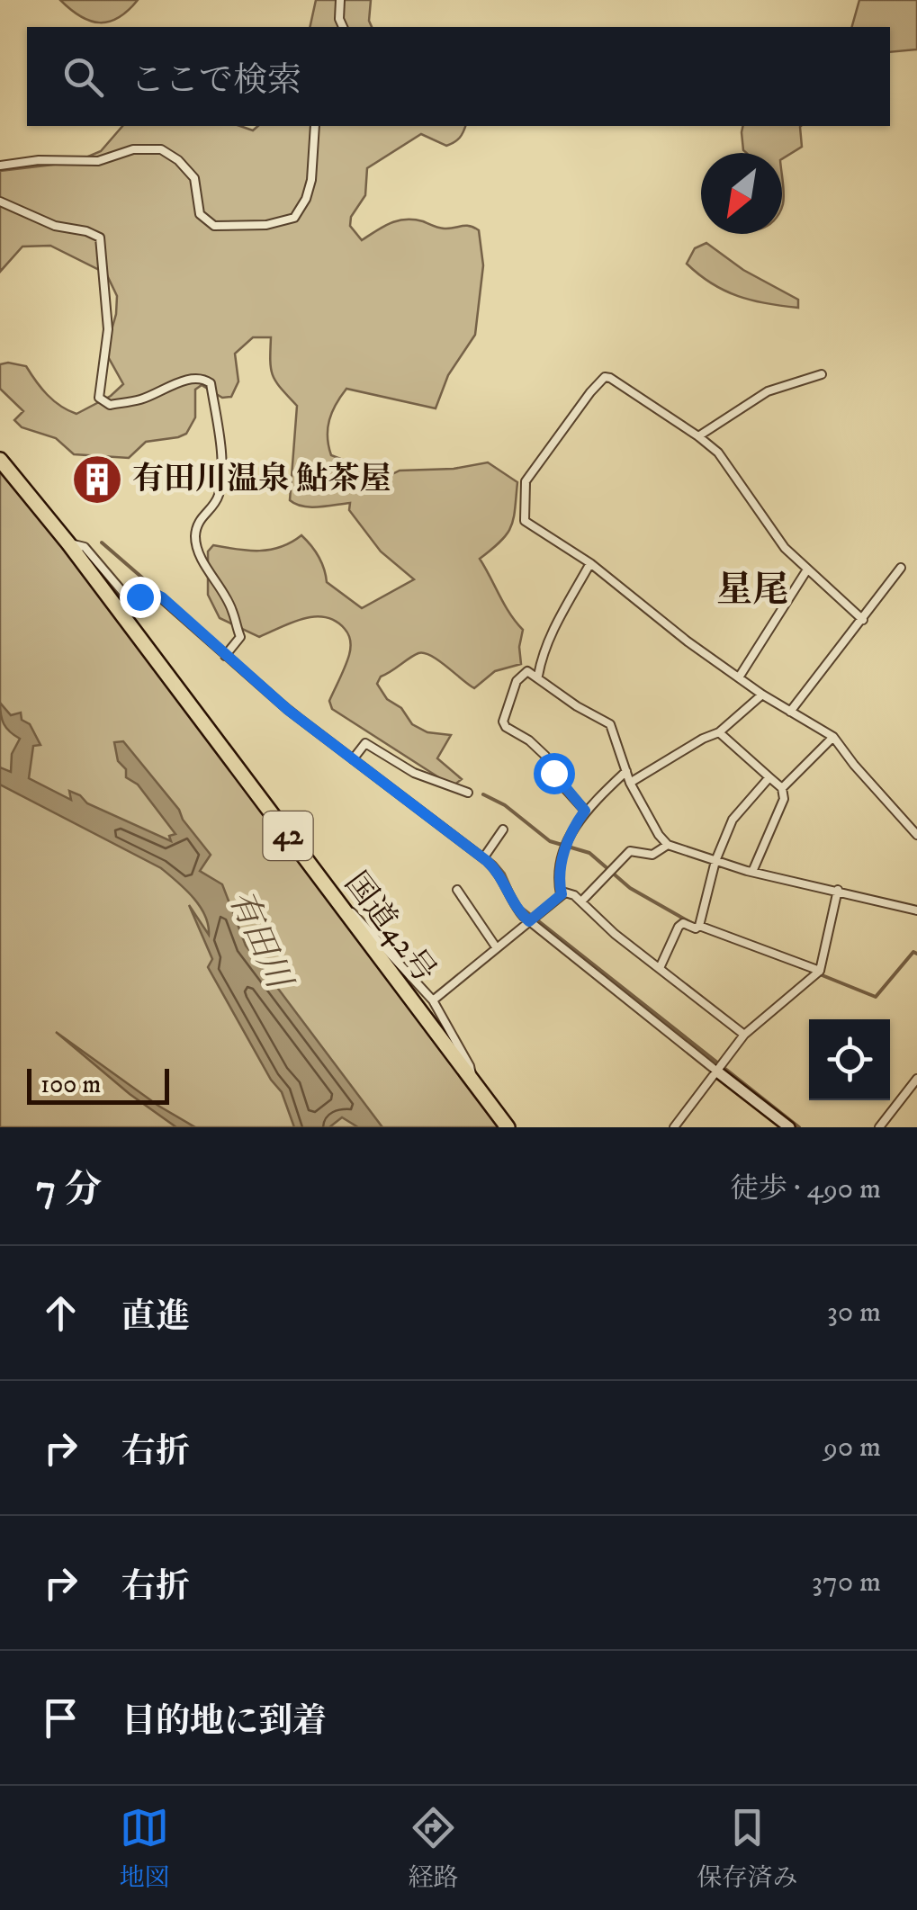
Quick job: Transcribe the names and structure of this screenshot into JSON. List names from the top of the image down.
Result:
{
  "streets": {
    "highway": ["42", "国道42号"]
  },
  "districts": ["星尾"],
  "water": ["有田川"],
  "places": {
    "building": ["有田川温泉 鮎茶屋"]
  },
  "scale_bar": "100 m",
  "north": "bottom left",
  "page": {
    "search": "ここで検索",
    "scale": "100 m",
    "heading": ["7 分", "徒歩 · 490 m"],
    "list": [
      ["直進", "30 m"],
      ["右折", "90 m"],
      ["右折", "370 m"],
      "目的地に到着"
    ],
    "nav": ["地図", "経路", "保存済み"]
  }
}
